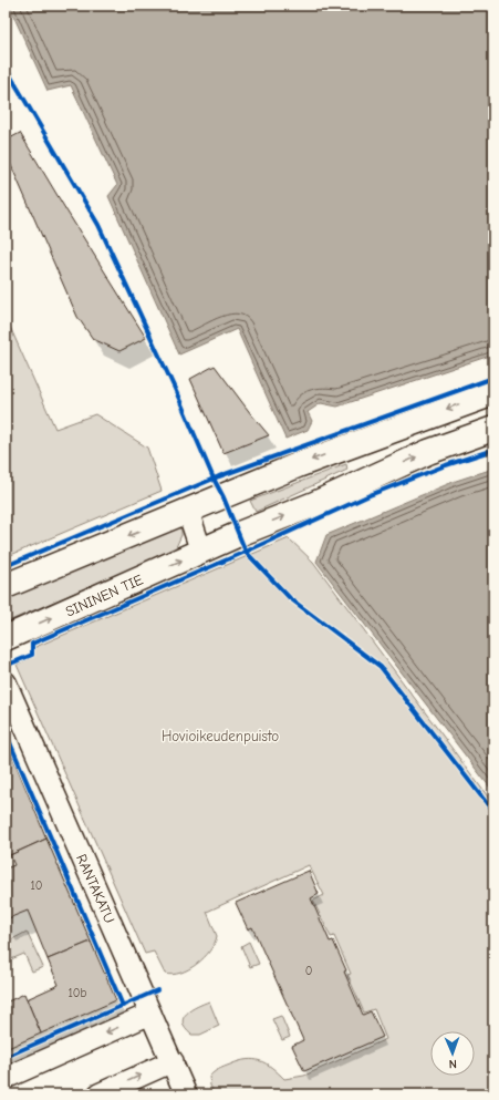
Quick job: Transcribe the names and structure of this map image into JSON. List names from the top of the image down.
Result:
{
  "streets": {
    "main road": ["SININEN TIE"],
    "street": ["RANTAKATU"]
  },
  "parks": ["Hovioikeudenpuisto"],
  "house_numbers": ["10", "0", "10b"],
  "north": "bottom"
}
